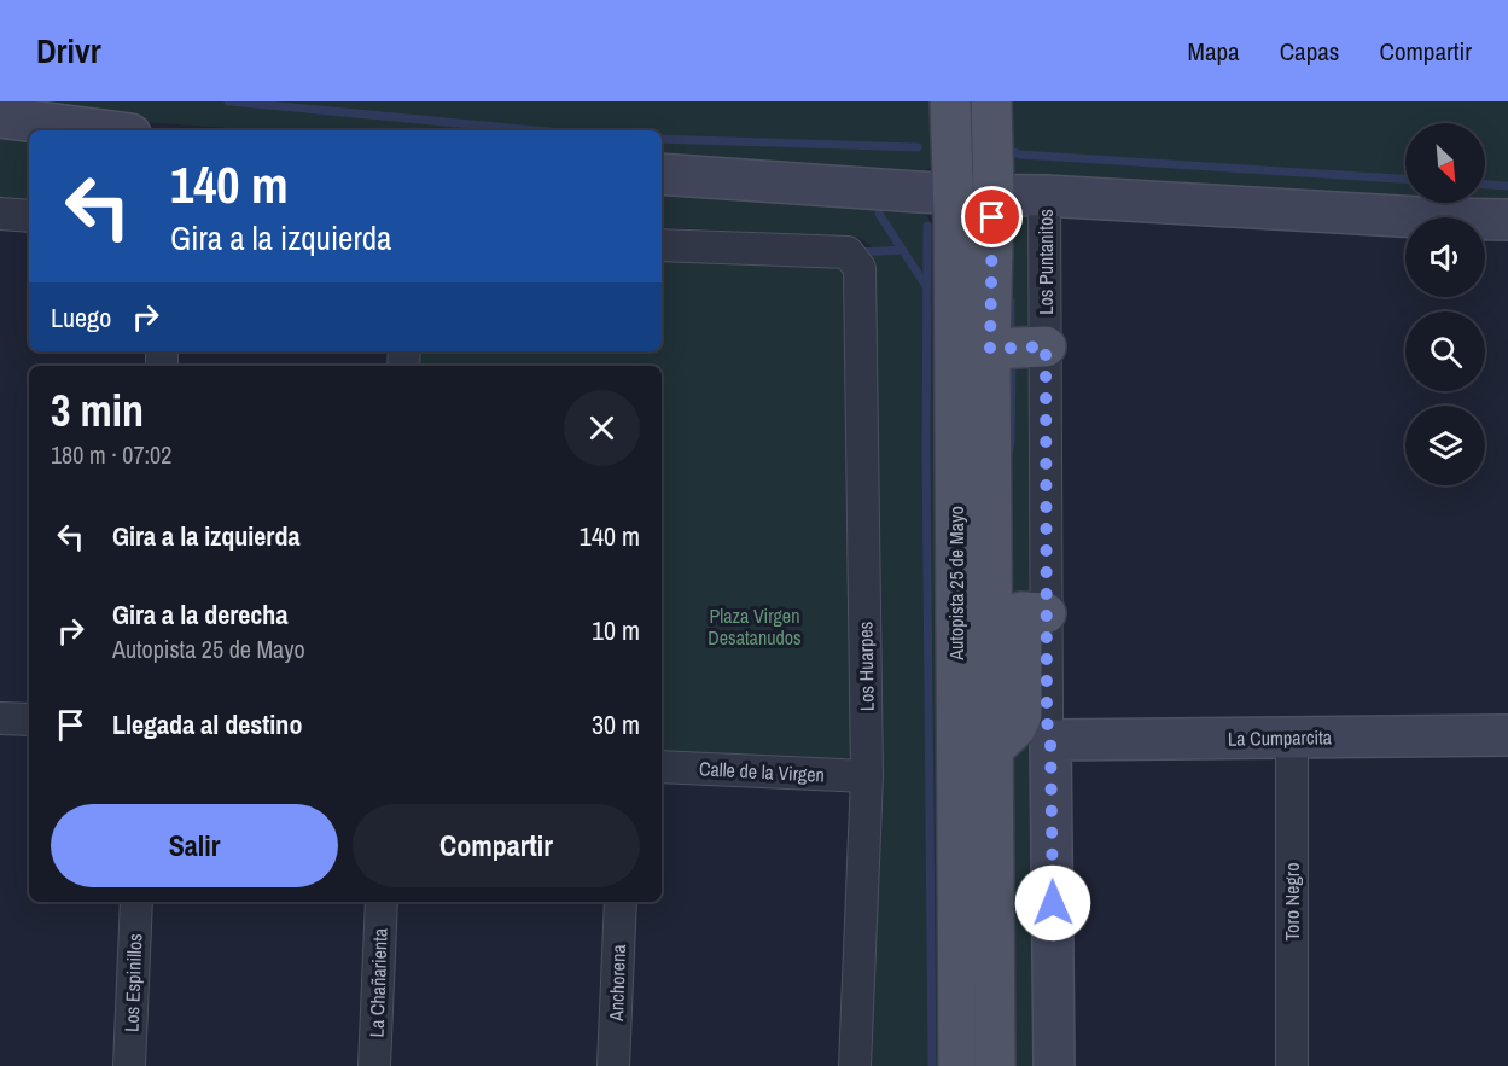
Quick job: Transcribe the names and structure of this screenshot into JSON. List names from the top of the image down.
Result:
{
  "streets": {
    "main road": ["Autopista 25 de Mayo"],
    "street": [
      "Los Puntanitos",
      "Los Huarpes",
      "La Cumparcita",
      "Calle de la Virgen",
      "Toro Negro",
      "Los Espinillos",
      "La Chañarienta",
      "Anchorena"
    ]
  },
  "crossings": [
    ["Los Puntanitos", "La Cumparcita"],
    ["Los Huarpes", "Calle de la Virgen"],
    ["La Cumparcita", "Toro Negro"]
  ],
  "parks": ["Plaza Virgen Desatanudos"],
  "north": "bottom right",
  "page": {
    "header": "Drivr",
    "nav": ["Mapa", "Capas", "Compartir"],
    "turn": ["140 m", "Gira a la izquierda"],
    "then": "Luego",
    "heading": ["3 min", "180 m · 07:02"],
    "list": [
      {
        "name": "Gira a la izquierda",
        "value": "140 m"
      },
      {
        "name": "Gira a la derecha",
        "note": "Autopista 25 de Mayo",
        "value": "10 m"
      },
      {
        "name": "Llegada al destino",
        "value": "30 m"
      }
    ],
    "buttons": ["Salir", "Compartir"]
  }
}
